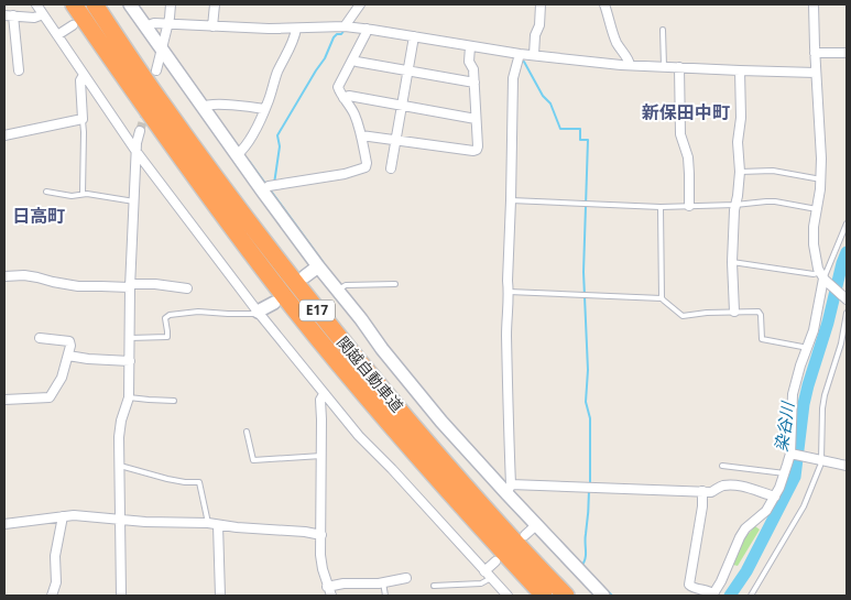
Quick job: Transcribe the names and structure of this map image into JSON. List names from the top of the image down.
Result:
{
  "streets": {
    "highway": ["E17", "関越自動車道"]
  },
  "districts": ["新保田中町", "日高町"],
  "water": ["染谷川"]
}
